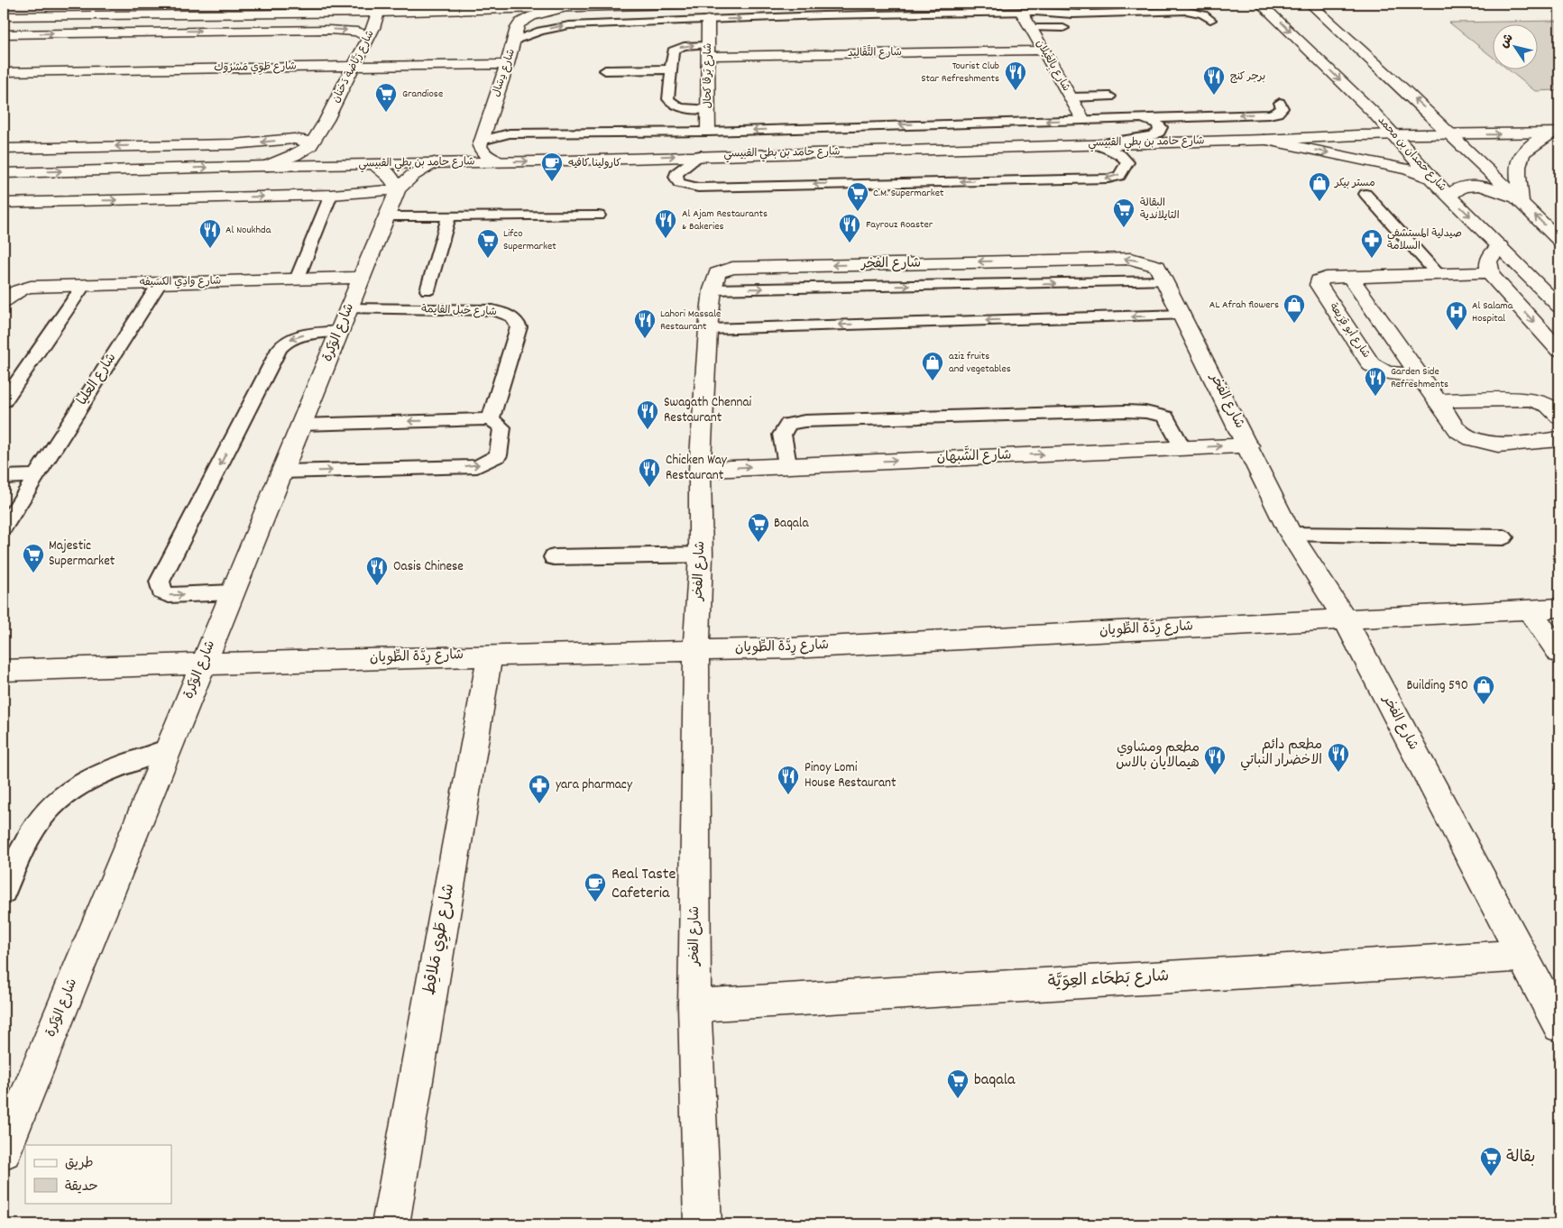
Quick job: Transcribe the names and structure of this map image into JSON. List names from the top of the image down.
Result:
{
  "streets": {
    "street": [
      "شارع التَّقَالِيد",
      "شارع بِالغَيلان",
      "شارع رَبَّاضة دَخنان",
      "شارع طَوِي مَشرُوك",
      "شارع دِسَال",
      "شارع بَرقا كحال",
      "شارع حامد بن بطي القبيسي",
      "شارع حمدان بن محمد",
      "شارع الفخر",
      "شارع وادِي الكسَيفه",
      "شارع أبو قِرَيعة",
      "شارع الوَكرة",
      "شارع الشَّبهان",
      "شارع رِدَّة الطِّويان",
      "شارع طَوِي مَلاقِط",
      "شارع بَطحَاء العِوَيَّة"
    ],
    "lane": ["شارع حَبل القايمة", "شارع العليا"]
  },
  "crossings": [
    ["شارع التَّقَالِيد", "شارع بِالغَيلان"],
    ["شارع التَّقَالِيد", "شارع بَرقا كحال"],
    ["شارع رَبَّاضة دَخنان", "شارع طَوِي مَشرُوك"],
    ["شارع رَبَّاضة دَخنان", "شارع حامد بن بطي القبيسي"],
    ["شارع طَوِي مَشرُوك", "شارع دِسَال"],
    ["شارع حامد بن بطي القبيسي", "شارع حمدان بن محمد"],
    ["شارع حامد بن بطي القبيسي", "شارع الوَكرة"],
    ["شارع الفخر", "شارع الشَّبهان"],
    ["شارع الفخر", "شارع رِدَّة الطِّويان"],
    ["شارع الفخر", "شارع بَطحَاء العِوَيَّة"],
    ["شارع وادِي الكسَيفه", "شارع الوَكرة"],
    ["شارع وادِي الكسَيفه", "شارع العليا"],
    ["شارع حَبل القايمة", "شارع الوَكرة"],
    ["شارع الوَكرة", "شارع رِدَّة الطِّويان"],
    ["شارع رِدَّة الطِّويان", "شارع طَوِي مَلاقِط"]
  ],
  "one_way": ["شارع الشَّبهان"],
  "places": {
    "restaurant": [
      "Tourist Club Star Refreshments",
      "برجر كنج",
      "Al Ajam Restaurants & Bakeries",
      "Fayrouz Roaster",
      "Al Noukhda",
      "Lahori Massale Restaurant",
      "Garden Side Refreshments",
      "Swagath Chennai Restaurant",
      "Chicken Way Restaurant",
      "Oasis Chinese",
      "مطعم دائم الاخضرار النباتي",
      "مطعم ومشاوي هيمالايان بالاس",
      "Pinoy Lomi House Restaurant"
    ],
    "supermarket": [
      "Grandiose",
      "C.M. Supermarket",
      "البقالة التايلاندية",
      "Lifco Supermarket",
      "Baqala",
      "Majestic Supermarket",
      "baqala",
      "بقالة"
    ],
    "cafe": ["كارولينا كافيه", "Real Taste Cafeteria"],
    "shop": [
      "مستر بيكر",
      "AL Afrah flowers",
      "aziz fruits and vegetables",
      "Building 590"
    ],
    "pharmacy": ["صيدلية المستشفى السلامة", "yara pharmacy"],
    "hospital": ["Al Salama Hospital"]
  },
  "legend": ["طريق", "حديقة"],
  "north": "top left"
}
